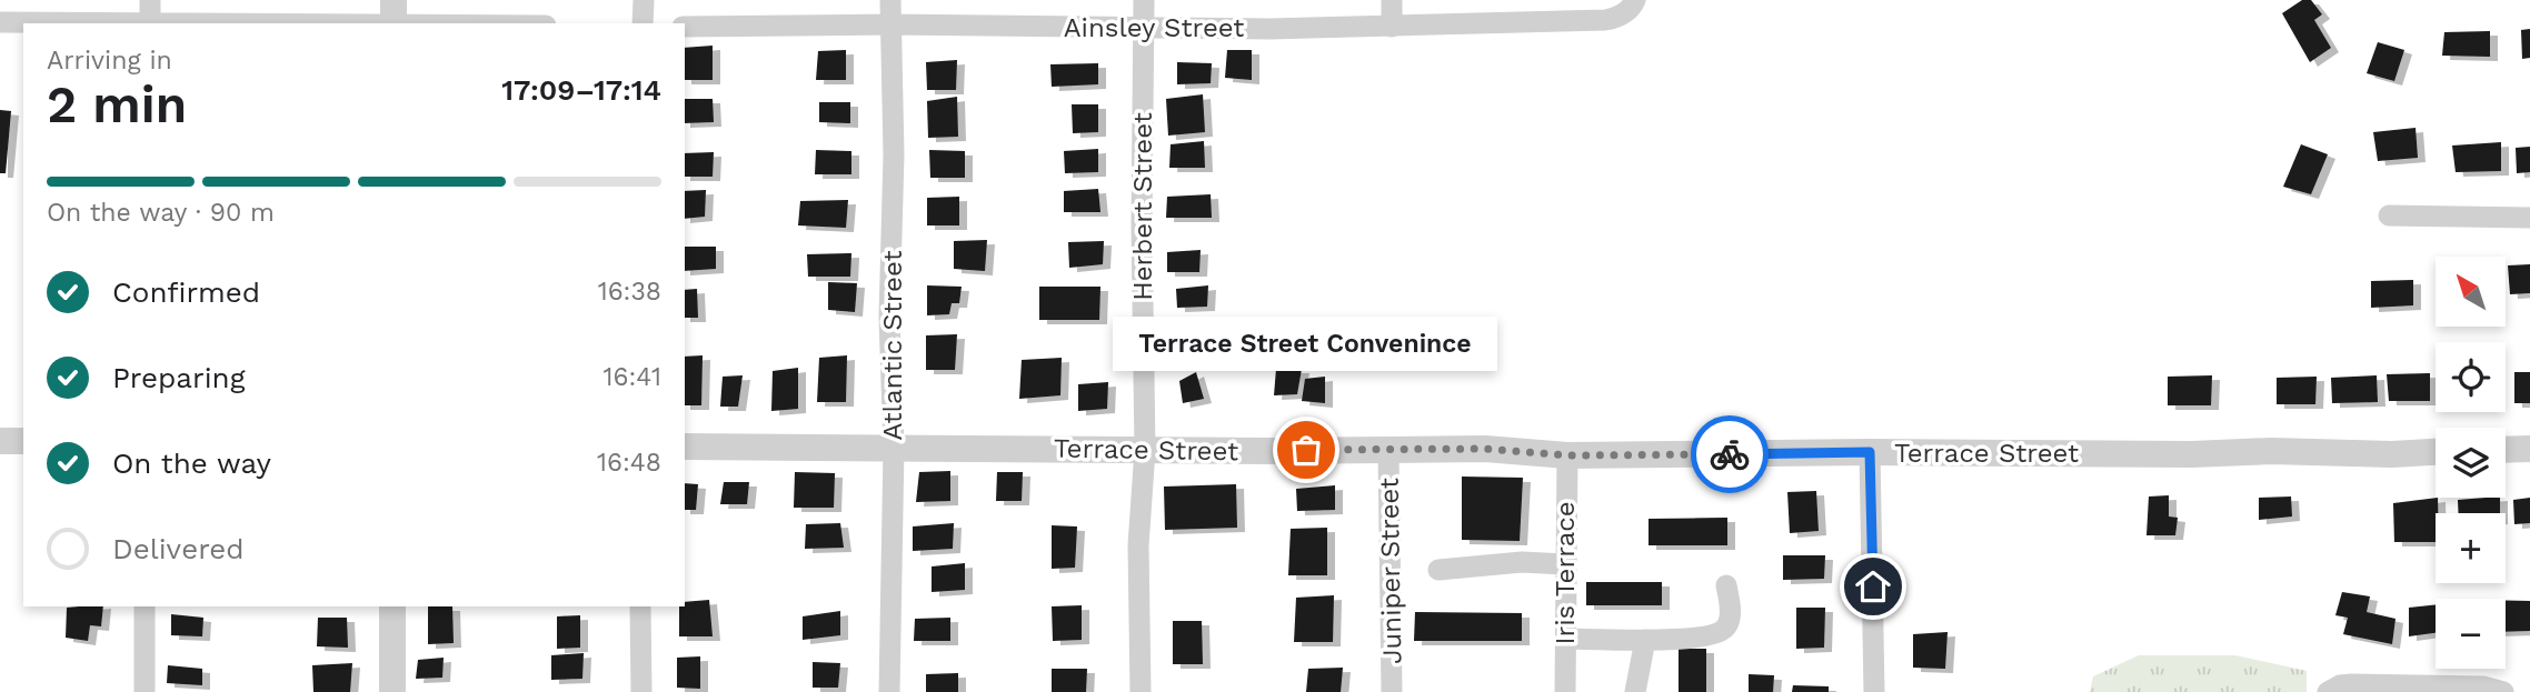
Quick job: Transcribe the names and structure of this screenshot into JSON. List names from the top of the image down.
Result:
{
  "streets": {
    "street": [
      "Ainsley Street",
      "Herbert Street",
      "Atlantic Street",
      "Terrace Street",
      "Juniper Street",
      "Iris Terrace"
    ]
  },
  "crossings": [
    ["Ainsley Street", "Herbert Street"],
    ["Ainsley Street", "Atlantic Street"],
    ["Herbert Street", "Terrace Street"],
    ["Atlantic Street", "Terrace Street"],
    ["Terrace Street", "Juniper Street"],
    ["Terrace Street", "Iris Terrace"]
  ],
  "places": ["Terrace Street Convenince"],
  "north": "top left",
  "page": {
    "heading": ["2 min", "Arriving in", "17:09–17:14"],
    "bar": "On the way · 90 m",
    "list": [
      ["Confirmed", "16:38"],
      ["Preparing", "16:41"],
      ["On the way", "16:48"],
      "Delivered"
    ],
    "map_buttons": ["+", "−"],
    "bubble": "Terrace Street Convenince"
  }
}
